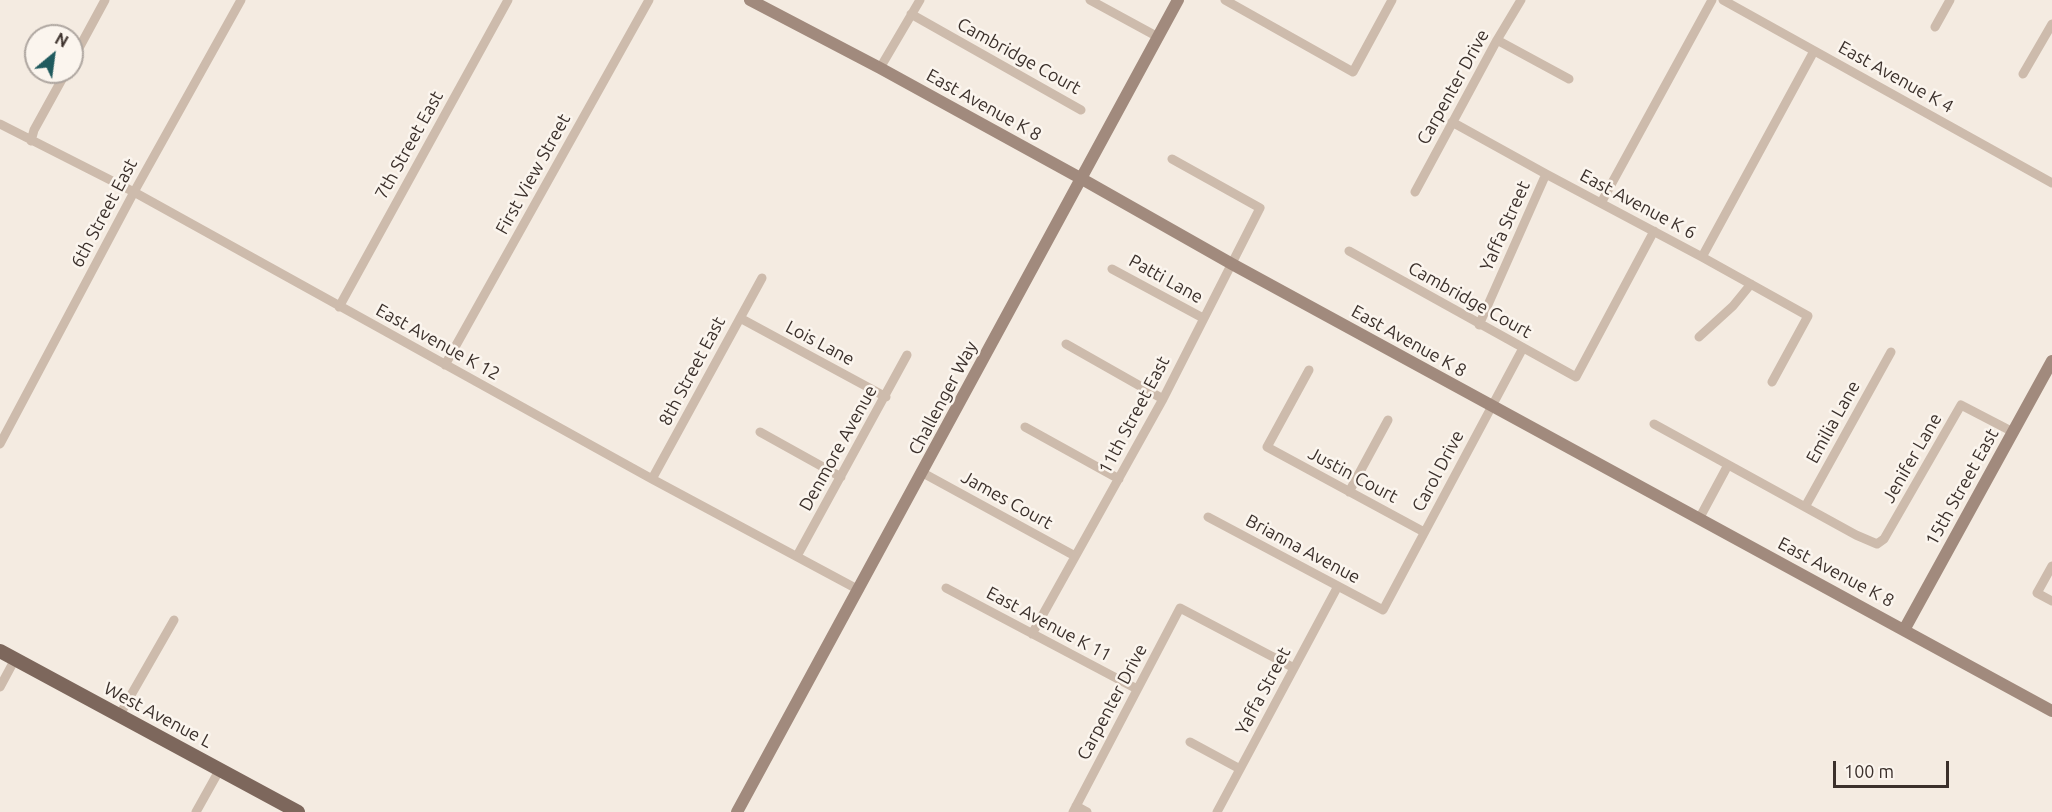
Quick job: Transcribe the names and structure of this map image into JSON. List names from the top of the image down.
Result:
{
  "streets": {
    "main road": ["West Avenue L"],
    "street": [
      "Cambridge Court",
      "East Avenue K 4",
      "Carpenter Drive",
      "East Avenue K 8",
      "7th Street East",
      "First View Street",
      "East Avenue K 6",
      "6th Street East",
      "Yaffa Street",
      "Patti Lane",
      "East Avenue K 12",
      "Lois Lane",
      "8th Street East",
      "Challenger Way",
      "11th Street East",
      "Emilia Lane",
      "Denmore Avenue",
      "Jenifer Lane",
      "Carol Drive",
      "Justin Court",
      "15th Street East",
      "James Court",
      "Brianna Avenue",
      "East Avenue K 11"
    ]
  },
  "crossings": [
    ["Cambridge Court", "East Avenue K 6"],
    ["Cambridge Court", "Yaffa Street"],
    ["Cambridge Court", "Carol Drive"],
    ["Carpenter Drive", "East Avenue K 6"],
    ["Carpenter Drive", "Yaffa Street"],
    ["Carpenter Drive", "East Avenue K 11"],
    ["East Avenue K 8", "Challenger Way"],
    ["East Avenue K 8", "11th Street East"],
    ["East Avenue K 8", "Carol Drive"],
    ["East Avenue K 8", "15th Street East"],
    ["7th Street East", "East Avenue K 12"],
    ["First View Street", "East Avenue K 12"],
    ["East Avenue K 6", "Yaffa Street"],
    ["6th Street East", "East Avenue K 12"],
    ["Yaffa Street", "Brianna Avenue"],
    ["Patti Lane", "11th Street East"],
    ["East Avenue K 12", "8th Street East"],
    ["East Avenue K 12", "Challenger Way"],
    ["East Avenue K 12", "Denmore Avenue"],
    ["Lois Lane", "8th Street East"],
    ["Lois Lane", "Denmore Avenue"],
    ["Challenger Way", "James Court"],
    ["11th Street East", "James Court"],
    ["11th Street East", "East Avenue K 11"],
    ["Emilia Lane", "Jenifer Lane"],
    ["Jenifer Lane", "15th Street East"],
    ["Carol Drive", "Justin Court"],
    ["Carol Drive", "Brianna Avenue"]
  ],
  "scale_bar": "100 m",
  "north": "top right"
}
